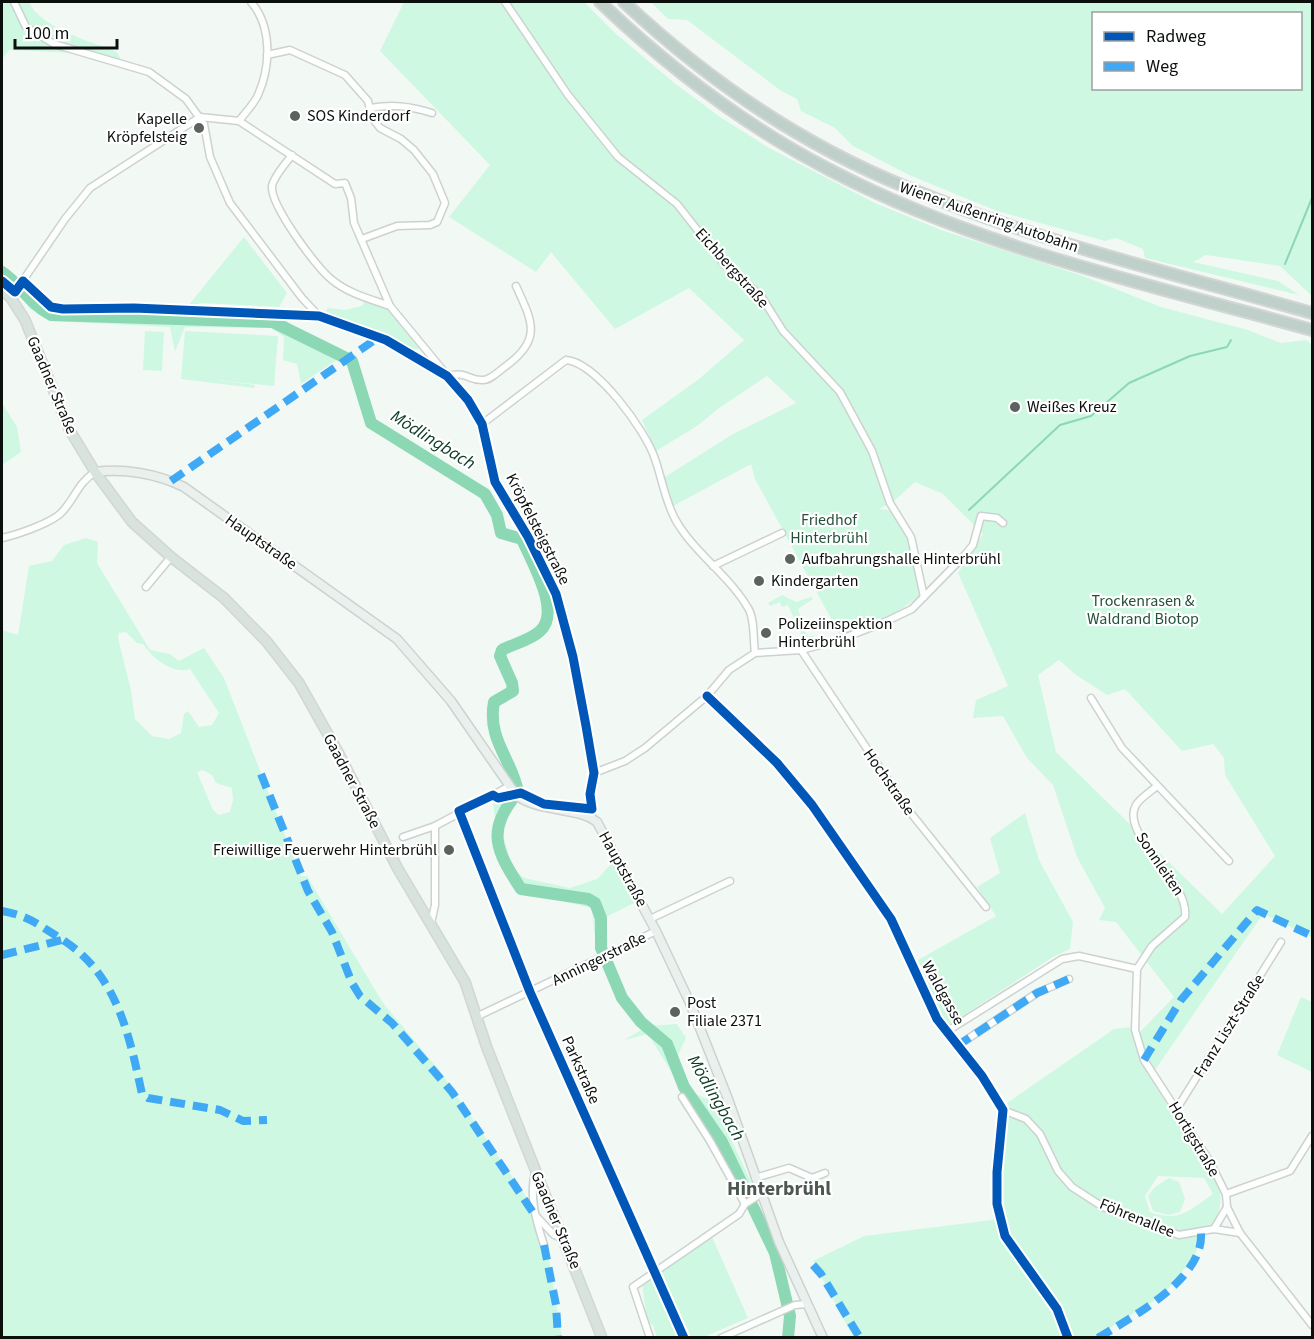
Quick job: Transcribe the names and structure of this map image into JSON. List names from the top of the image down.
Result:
{
  "streets": {
    "highway": ["Wiener Außenring Autobahn"],
    "main road": ["Gaadner Straße", "Hauptstraße"],
    "street": [
      "Eichbergstraße",
      "Kröpfelsteigstraße",
      "Hochstraße",
      "Sonnleiten",
      "Anningerstraße",
      "Waldgasse",
      "Franz Liszt-Straße",
      "Parkstraße",
      "Hortigstraße",
      "Föhrenallee"
    ]
  },
  "crossings": [
    ["Gaadner Straße", "Hauptstraße"],
    ["Gaadner Straße", "Anningerstraße"],
    ["Hauptstraße", "Anningerstraße"],
    ["Sonnleiten", "Waldgasse"],
    ["Sonnleiten", "Hortigstraße"],
    ["Anningerstraße", "Parkstraße"],
    ["Waldgasse", "Hortigstraße"],
    ["Waldgasse", "Föhrenallee"],
    ["Franz Liszt-Straße", "Hortigstraße"],
    ["Hortigstraße", "Föhrenallee"]
  ],
  "districts": ["Hinterbrühl"],
  "water": ["Mödlingbach"],
  "parks": ["Friedhof Hinterbrühl", "Trockenrasen & Waldrand Biotop"],
  "places": [
    "SOS Kinderdorf",
    "Kapelle Kröpfelsteig",
    "Weißes Kreuz",
    "Aufbahrungshalle Hinterbrühl",
    "Kindergarten",
    "Polizeiinspektion Hinterbrühl",
    "Freiwillige Feuerwehr Hinterbrühl",
    "Post Filiale 2371"
  ],
  "legend": ["Radweg", "Weg"],
  "scale_bar": "100 m"
}
